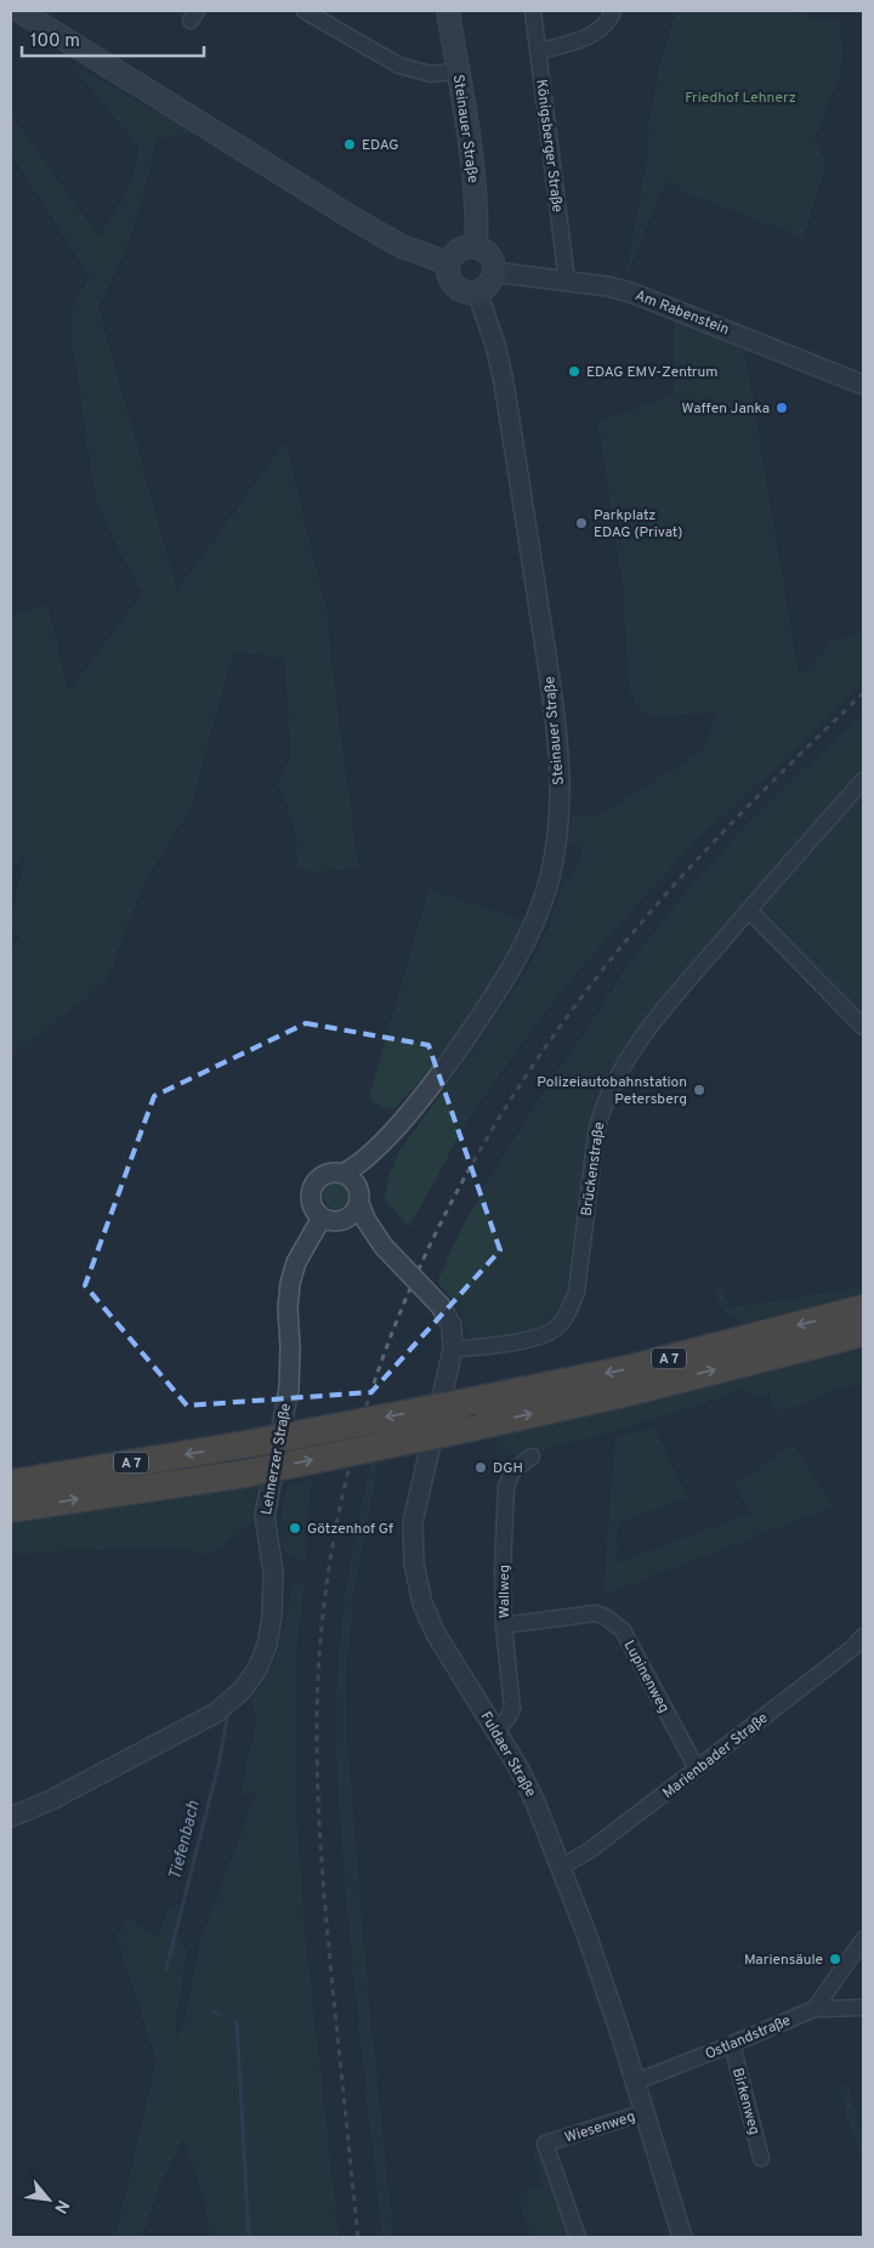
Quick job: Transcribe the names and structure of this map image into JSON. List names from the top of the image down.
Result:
{
  "streets": {
    "highway": ["A 7"],
    "main road": ["Steinauer Straße"],
    "street": [
      "Königsberger Straße",
      "Am Rabenstein",
      "Brückenstraße",
      "Lehnerzer Straße",
      "Wallweg",
      "Lupinenweg",
      "Fuldaer Straße",
      "Marienbader Straße",
      "Ostlandstraße",
      "Birkenweg",
      "Wiesenweg"
    ]
  },
  "crossings": [
    ["Steinauer Straße", "Am Rabenstein"],
    ["Steinauer Straße", "Lehnerzer Straße"],
    ["Königsberger Straße", "Am Rabenstein"],
    ["Brückenstraße", "Fuldaer Straße"],
    ["Wallweg", "Lupinenweg"],
    ["Wallweg", "Fuldaer Straße"],
    ["Lupinenweg", "Marienbader Straße"],
    ["Fuldaer Straße", "Marienbader Straße"],
    ["Fuldaer Straße", "Ostlandstraße"],
    ["Fuldaer Straße", "Wiesenweg"],
    ["Ostlandstraße", "Birkenweg"]
  ],
  "water": ["Tiefenbach"],
  "parks": ["Friedhof Lehnerz"],
  "places": [
    "EDAG",
    "EDAG EMV-Zentrum",
    "Waffen Janka",
    "Parkplatz EDAG (Privat)",
    "Polizeiautobahnstation Petersberg",
    "DGH",
    "Götzenhof Gf",
    "Mariensäule"
  ],
  "scale_bar": "100 m",
  "north": "bottom right"
}
